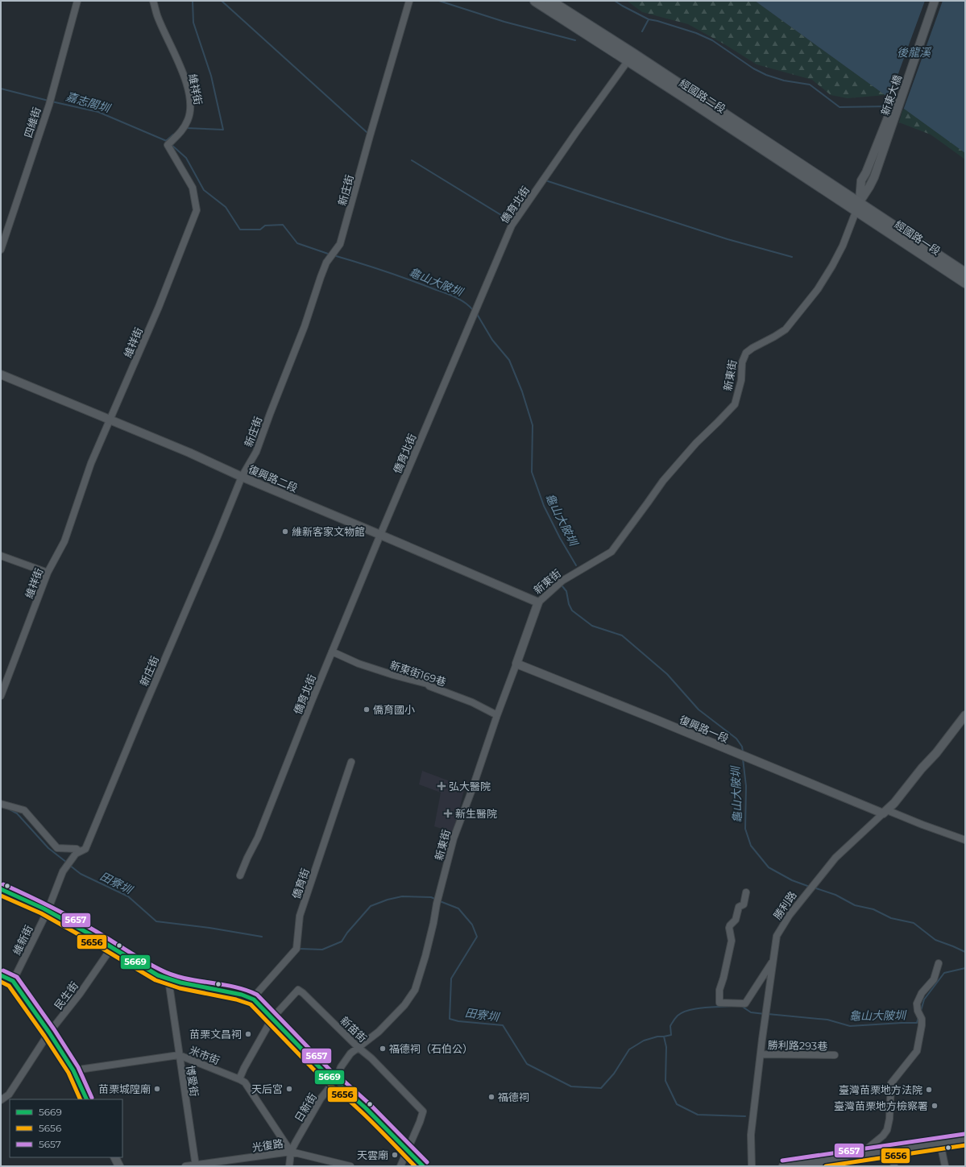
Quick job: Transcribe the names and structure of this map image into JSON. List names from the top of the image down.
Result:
{
  "streets": {
    "main road": ["經國路二段", "經國路一段"],
    "street": [
      "維祥街",
      "新東大橋",
      "四維街",
      "新庄街",
      "僑育北街",
      "新東街",
      "復興路二段",
      "新東街169巷",
      "復興路一段",
      "僑育街",
      "勝利路",
      "維新街",
      "民生街",
      "新苗街",
      "勝利路293巷",
      "米市街",
      "博愛街",
      "日新街",
      "光復路"
    ]
  },
  "crossings": [
    ["維祥街", "復興路二段"],
    ["新東大橋", "經國路二段"],
    ["新東大橋", "經國路一段"],
    ["新東大橋", "新東街"],
    ["經國路二段", "僑育北街"],
    ["經國路二段", "經國路一段"],
    ["經國路二段", "新東街"],
    ["新庄街", "復興路二段"],
    ["新庄街", "維新街"],
    ["僑育北街", "復興路二段"],
    ["僑育北街", "新東街169巷"],
    ["經國路一段", "新東街"],
    ["新東街", "復興路二段"],
    ["新東街", "新東街169巷"],
    ["新東街", "復興路一段"],
    ["新東街", "新苗街"],
    ["新東街", "日新街"],
    ["復興路一段", "勝利路"],
    ["勝利路", "勝利路293巷"],
    ["新苗街", "日新街"],
    ["米市街", "博愛街"],
    ["米市街", "日新街"],
    ["米市街", "光復路"],
    ["博愛街", "光復路"],
    ["日新街", "光復路"]
  ],
  "water": [
    "後龍溪",
    "嘉志閣圳",
    "龜山大陂圳",
    "田寮圳"
  ],
  "places": {
    "other": [
      "維新客家文物館",
      "僑育國小",
      "苗栗文昌祠",
      "福德祠（石伯公）",
      "苗栗城隍廟",
      "天后宮",
      "臺灣苗栗地方法院",
      "福德祠",
      "臺灣苗栗地方檢察署",
      "天雲廟"
    ],
    "health": ["弘大醫院", "新生醫院"]
  },
  "lines": ["transit line 5657", "transit line 5669", "transit line 5656"],
  "legend": ["5669", "5656", "5657"]
}
